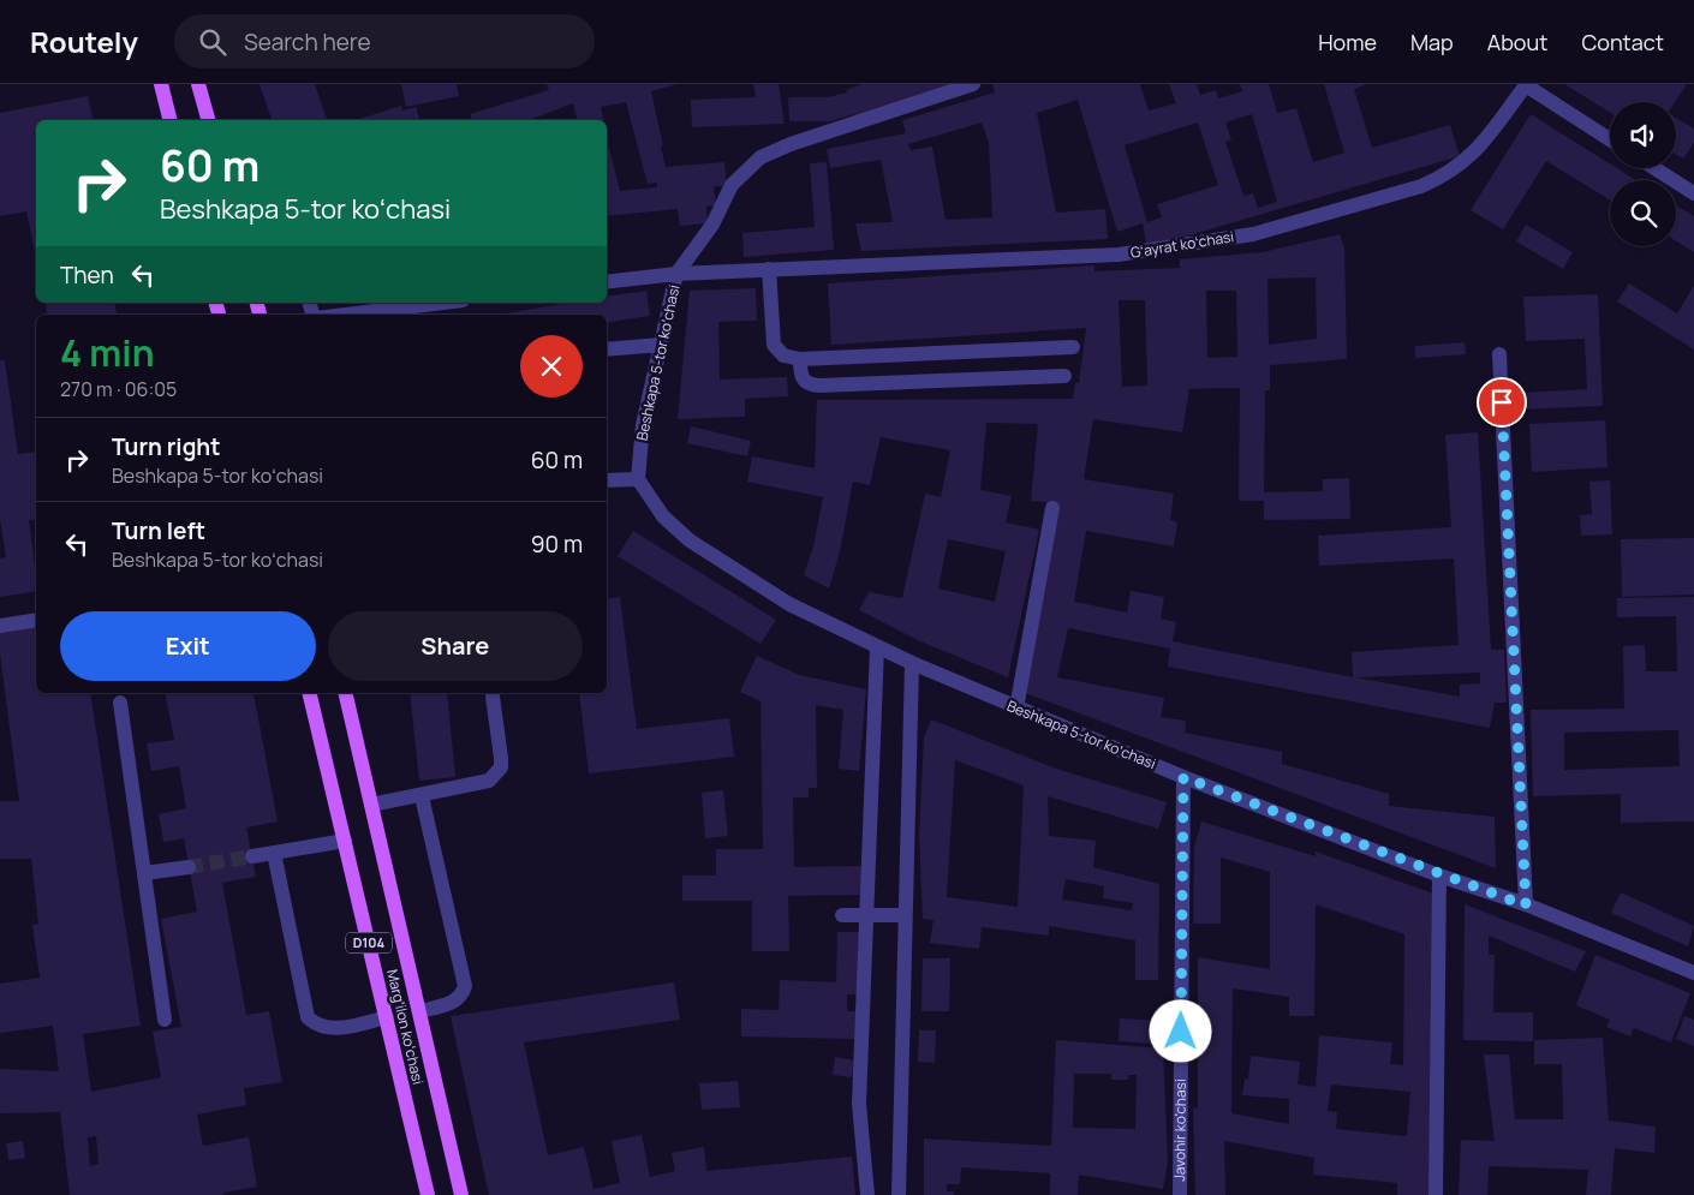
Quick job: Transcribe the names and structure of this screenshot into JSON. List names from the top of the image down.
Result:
{
  "streets": {
    "main road": ["D104", "Margʻilon koʻchasi"],
    "street": ["Gʻayrat koʻchasi", "Beshkapa 5-tor koʻchasi", "Javohir ko'chasi"]
  },
  "crossings": [
    ["Gʻayrat koʻchasi", "Beshkapa 5-tor koʻchasi"],
    ["Beshkapa 5-tor koʻchasi", "Javohir ko'chasi"]
  ],
  "page": {
    "header": "Routely",
    "search": "Search here",
    "nav": [
      "Home",
      "Map",
      "About",
      "Contact"
    ],
    "turn": ["60 m", "Beshkapa 5-tor koʻchasi"],
    "then": "Then",
    "heading": ["4 min", "270 m · 06:05"],
    "list": [
      {
        "name": "Turn right",
        "note": "Beshkapa 5-tor koʻchasi",
        "value": "60 m"
      },
      {
        "name": "Turn left",
        "note": "Beshkapa 5-tor koʻchasi",
        "value": "90 m"
      }
    ],
    "buttons": ["Exit", "Share"]
  }
}
